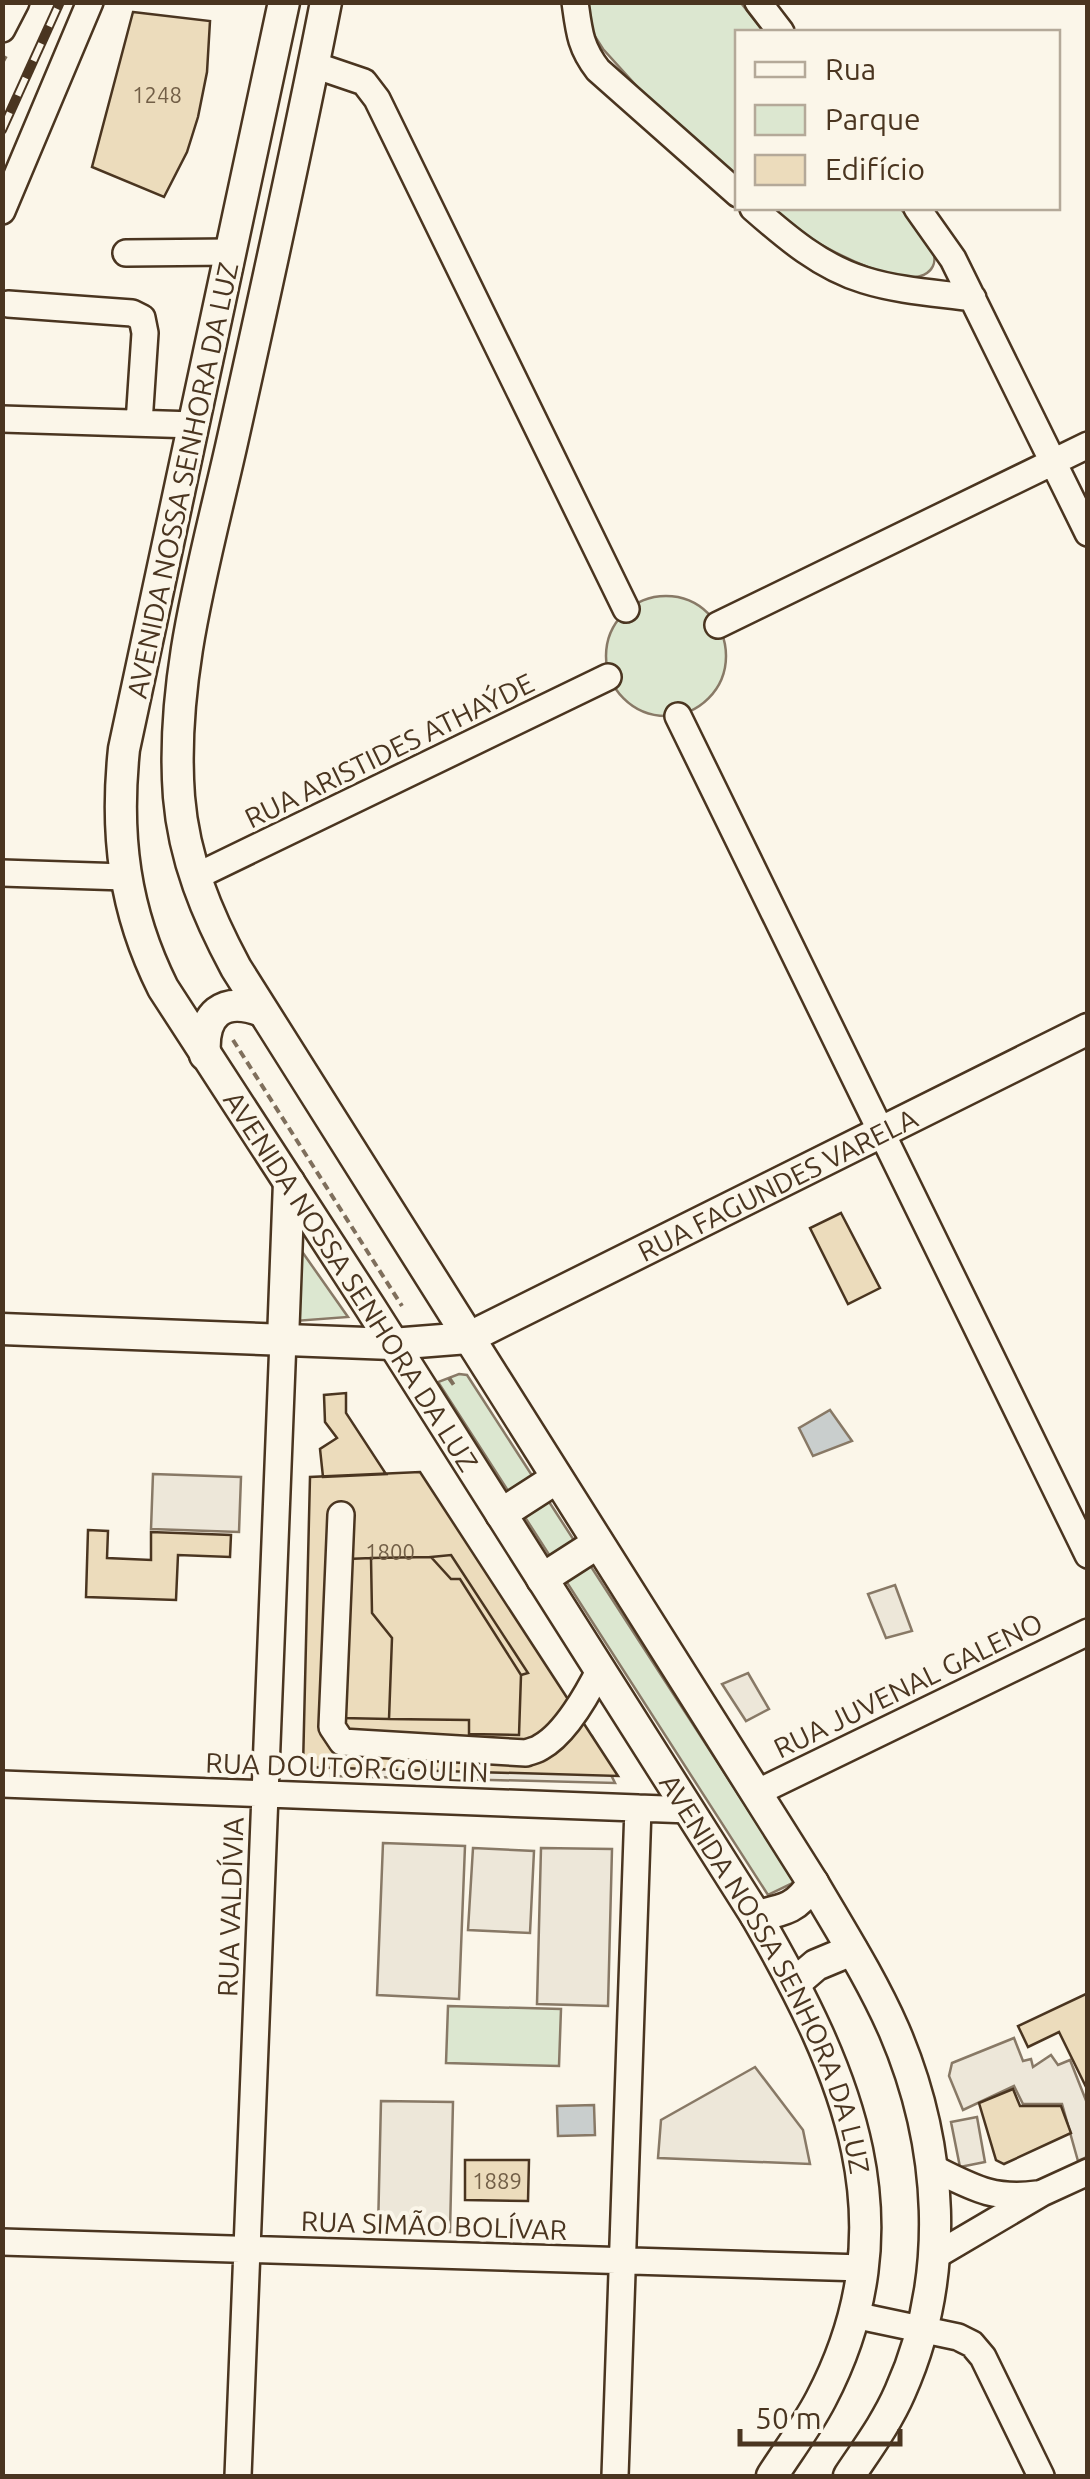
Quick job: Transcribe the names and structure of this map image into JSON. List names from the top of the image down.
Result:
{
  "streets": {
    "main road": ["AVENIDA NOSSA SENHORA DA LUZ", "RUA FAGUNDES VARELA"],
    "street": [
      "RUA ARISTIDES ATHAÝDE",
      "RUA JUVENAL GALENO",
      "RUA DOUTOR GOULIN",
      "RUA VALDÍVIA",
      "RUA SIMÃO BOLÍVAR"
    ]
  },
  "crossings": [
    ["AVENIDA NOSSA SENHORA DA LUZ", "RUA ARISTIDES ATHAÝDE"],
    ["AVENIDA NOSSA SENHORA DA LUZ", "RUA FAGUNDES VARELA"],
    ["AVENIDA NOSSA SENHORA DA LUZ", "RUA JUVENAL GALENO"],
    ["AVENIDA NOSSA SENHORA DA LUZ", "RUA DOUTOR GOULIN"],
    ["AVENIDA NOSSA SENHORA DA LUZ", "RUA SIMÃO BOLÍVAR"],
    ["RUA DOUTOR GOULIN", "RUA VALDÍVIA"],
    ["RUA VALDÍVIA", "RUA SIMÃO BOLÍVAR"]
  ],
  "house_numbers": ["1248", "1800", "1889"],
  "legend": ["Rua", "Parque", "Edifício"],
  "scale_bar": "50 m"
}
